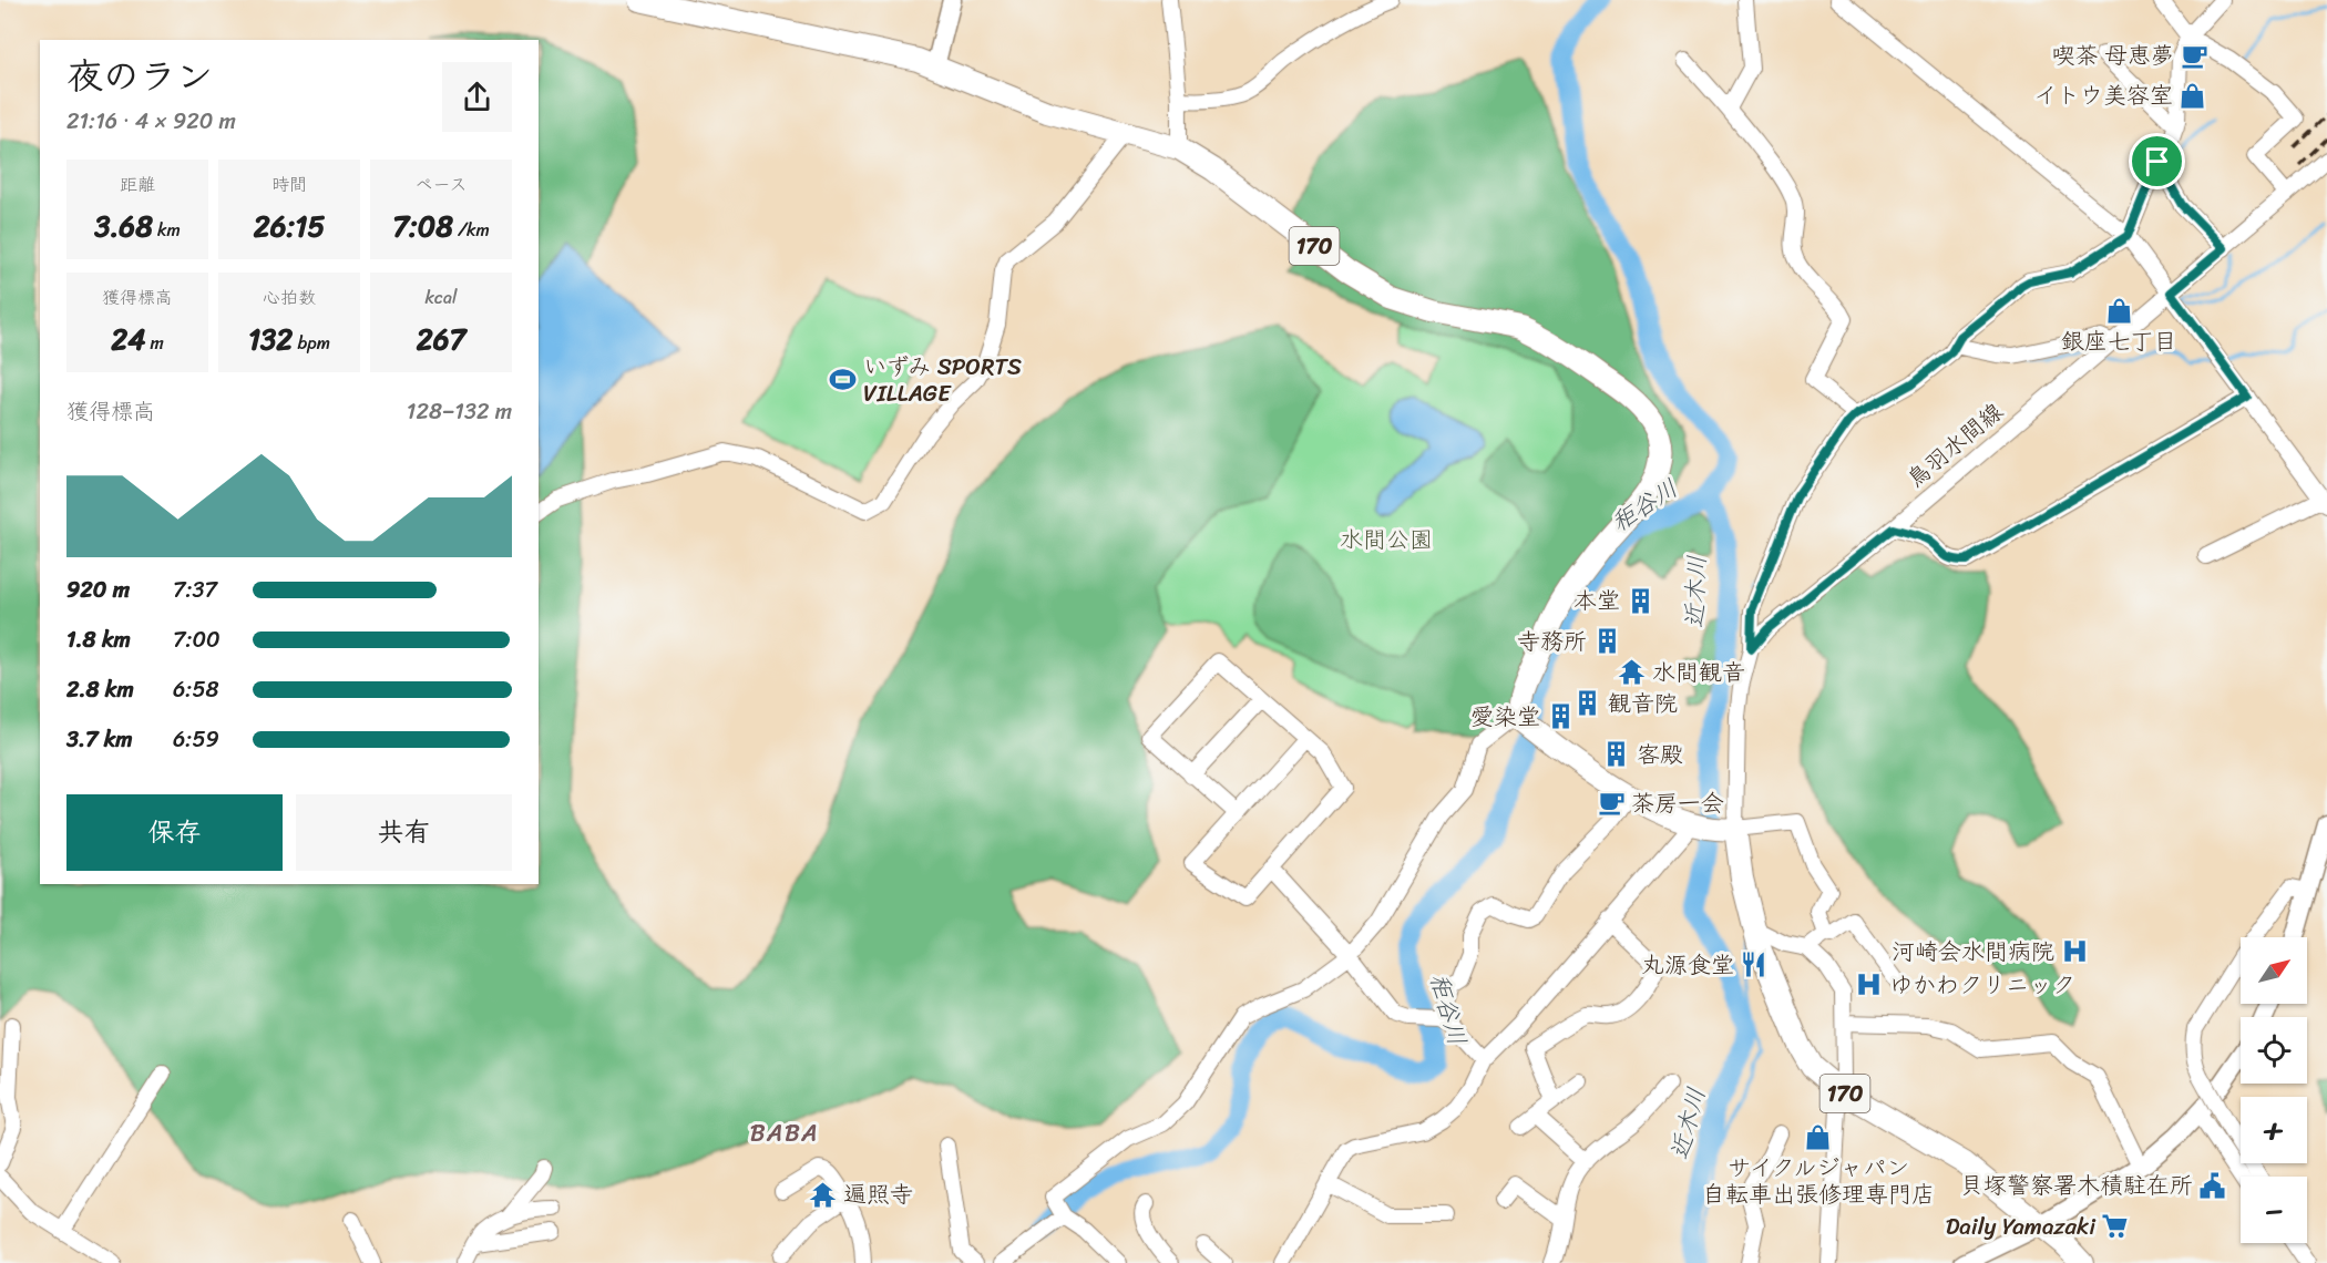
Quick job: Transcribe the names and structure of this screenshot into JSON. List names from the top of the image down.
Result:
{
  "streets": {
    "highway": ["170"],
    "street": ["鳥羽水間線"]
  },
  "crossings": [
    ["170", "鳥羽水間線"]
  ],
  "districts": ["BABA"],
  "water": ["秬谷川", "近木川"],
  "parks": ["水間公園"],
  "places": {
    "cafe": ["喫茶 母恵夢", "茶房一会"],
    "shop": ["イトウ美容室", "銀座七丁目", "サイクルジャパン 自転車出張修理専門店"],
    "sports": ["いずみ SPORTS VILLAGE"],
    "building": [
      "本堂",
      "寺務所",
      "観音院",
      "愛染堂",
      "客殿"
    ],
    "temple": ["水間観音", "遍照寺"],
    "hospital": ["河崎会水間病院", "ゆかわクリニック"],
    "restaurant": ["丸源食堂"],
    "public building": ["貝塚警察署木積駐在所"],
    "supermarket": ["Daily Yamazaki"]
  },
  "north": "top right",
  "page": {
    "heading": ["夜のラン", "21:16 · 4 × 920 m"],
    "stats": [
      ["距離", "3.68 km"],
      ["時間", "26:15"],
      ["ペース", "7:08 /km"],
      ["獲得標高", "24 m"],
      ["心拍数", "132 bpm"],
      ["kcal", "267"]
    ],
    "chart": ["獲得標高", "128–132 m"],
    "list": [
      {
        "name": "920 m",
        "note": "7:37"
      },
      {
        "name": "1.8 km",
        "note": "7:00"
      },
      {
        "name": "2.8 km",
        "note": "6:58"
      },
      {
        "name": "3.7 km",
        "note": "6:59"
      }
    ],
    "buttons": ["保存", "共有"],
    "map_buttons": ["+", "−"]
  }
}
